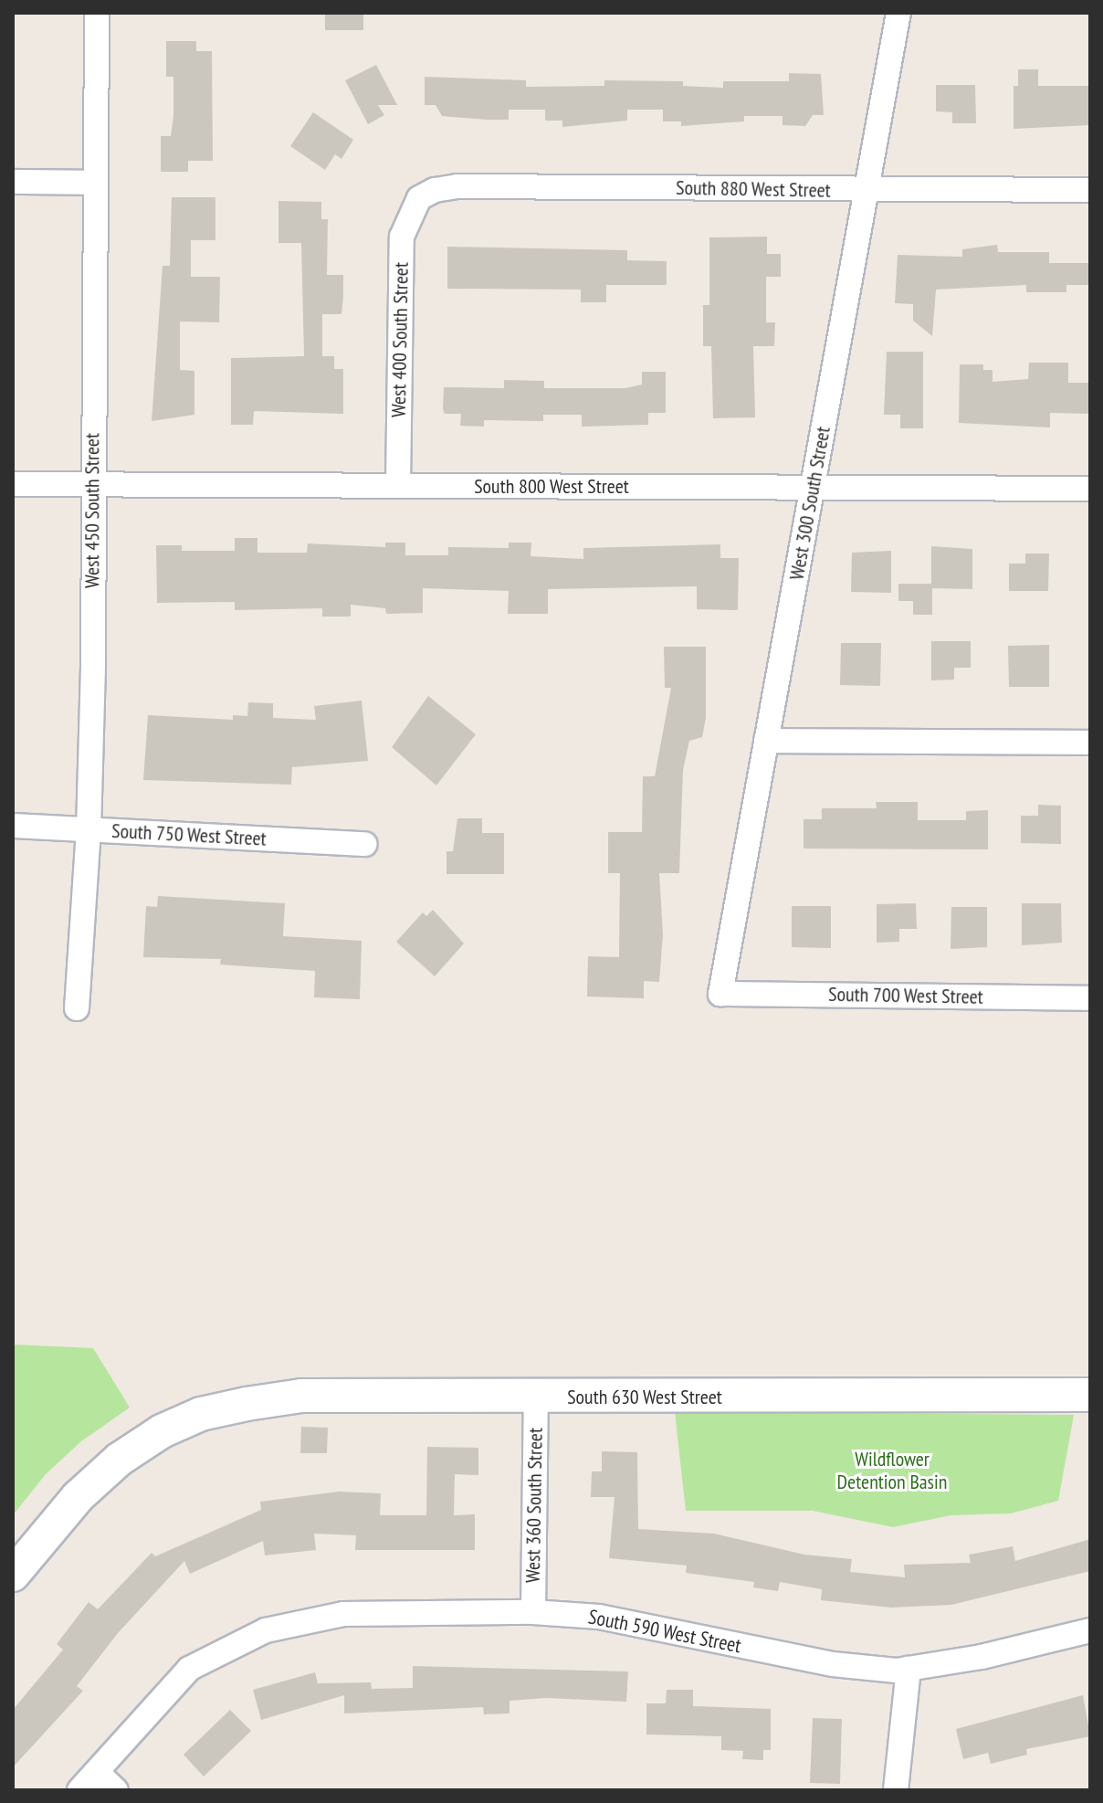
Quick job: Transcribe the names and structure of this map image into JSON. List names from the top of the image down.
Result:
{
  "streets": {
    "street": [
      "South 880 West Street",
      "West 400 South Street",
      "South 800 West Street",
      "West 300 South Street",
      "West 450 South Street",
      "South 750 West Street",
      "South 700 West Street",
      "South 630 West Street",
      "West 360 South Street",
      "South 590 West Street"
    ]
  },
  "crossings": [
    ["South 880 West Street", "West 400 South Street"],
    ["South 880 West Street", "West 300 South Street"],
    ["West 400 South Street", "South 800 West Street"],
    ["South 800 West Street", "West 300 South Street"],
    ["South 800 West Street", "West 450 South Street"],
    ["West 300 South Street", "South 700 West Street"],
    ["West 450 South Street", "South 750 West Street"],
    ["South 630 West Street", "West 360 South Street"],
    ["West 360 South Street", "South 590 West Street"]
  ],
  "parks": ["Wildflower Detention Basin"]
}
